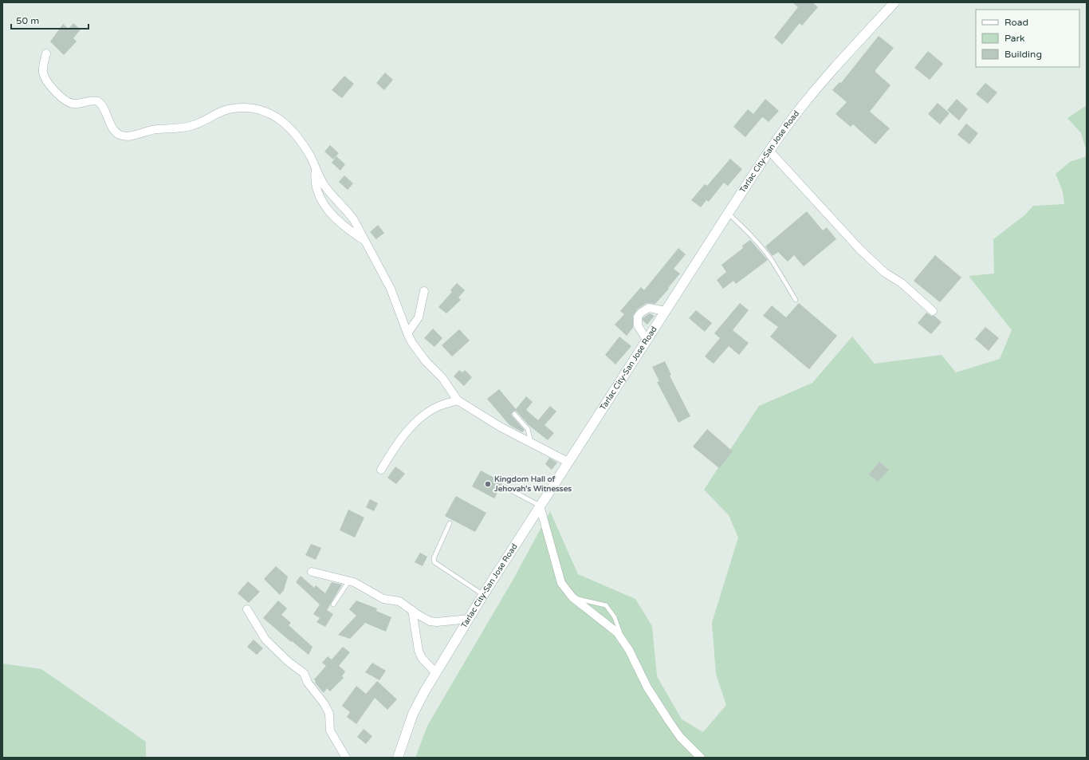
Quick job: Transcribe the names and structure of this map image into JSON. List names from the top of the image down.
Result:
{
  "streets": {
    "main road": ["Tarlac City-San Jose Road"]
  },
  "places": ["Kingdom Hall of Jehovah's Witnesses"],
  "legend": ["Road", "Park", "Building"],
  "scale_bar": "50 m"
}
